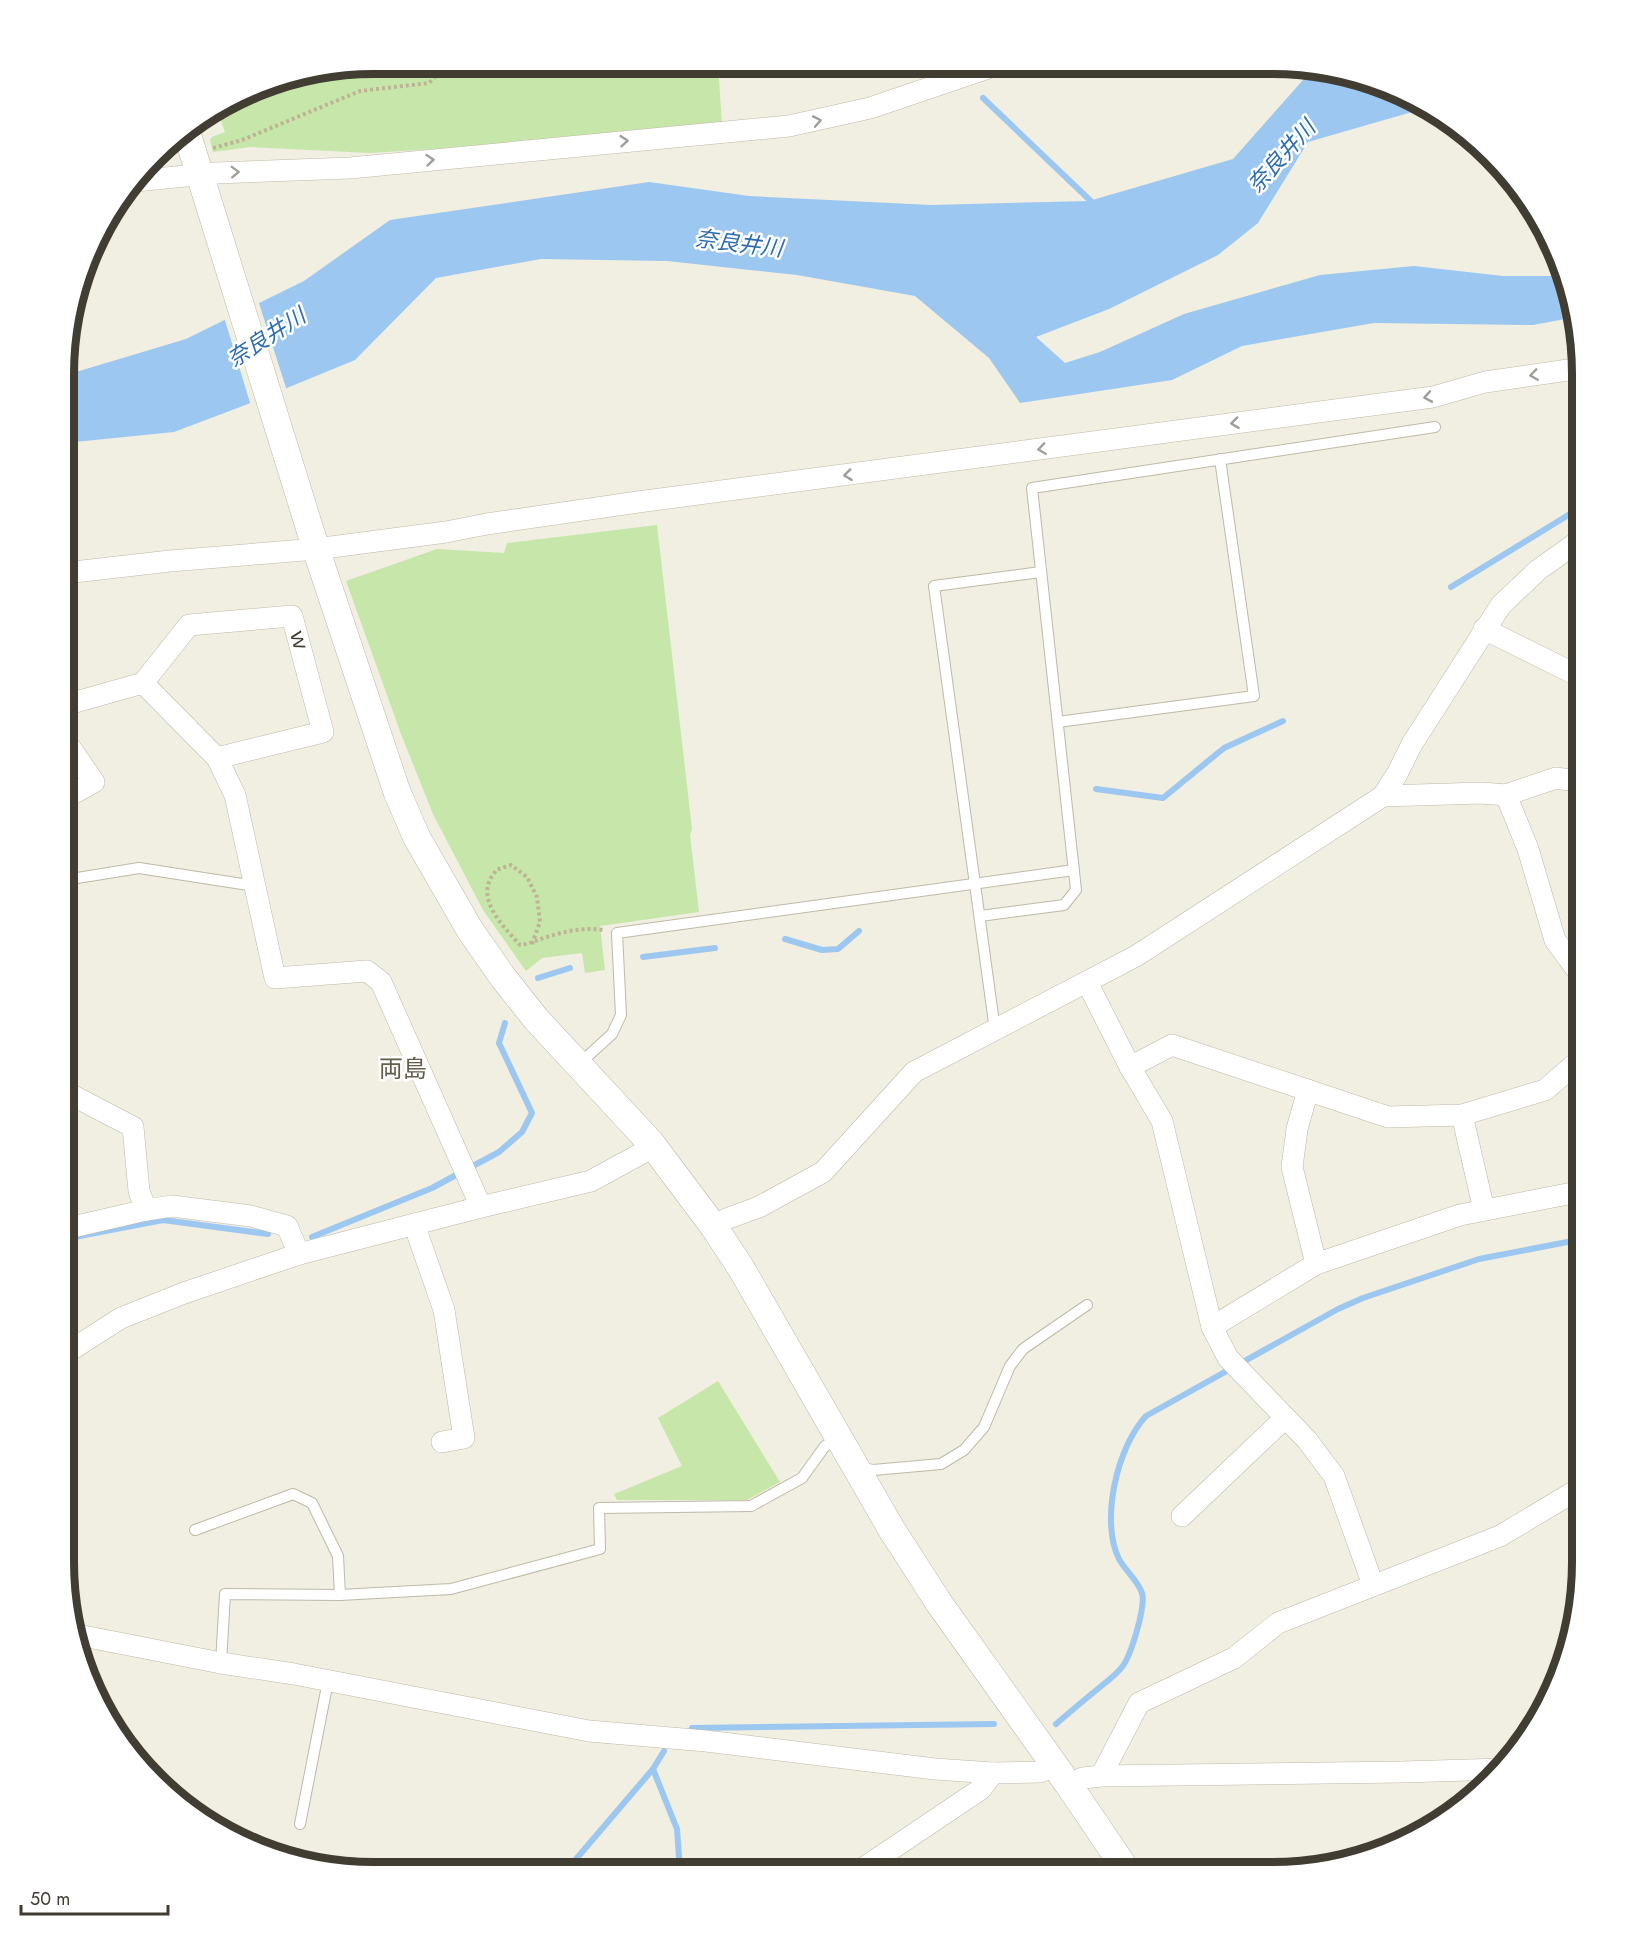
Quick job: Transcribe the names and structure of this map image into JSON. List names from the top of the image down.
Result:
{
  "streets": {
    "street": ["ｗ"]
  },
  "districts": ["両島"],
  "water": ["奈良井川"],
  "scale_bar": "50 m"
}
